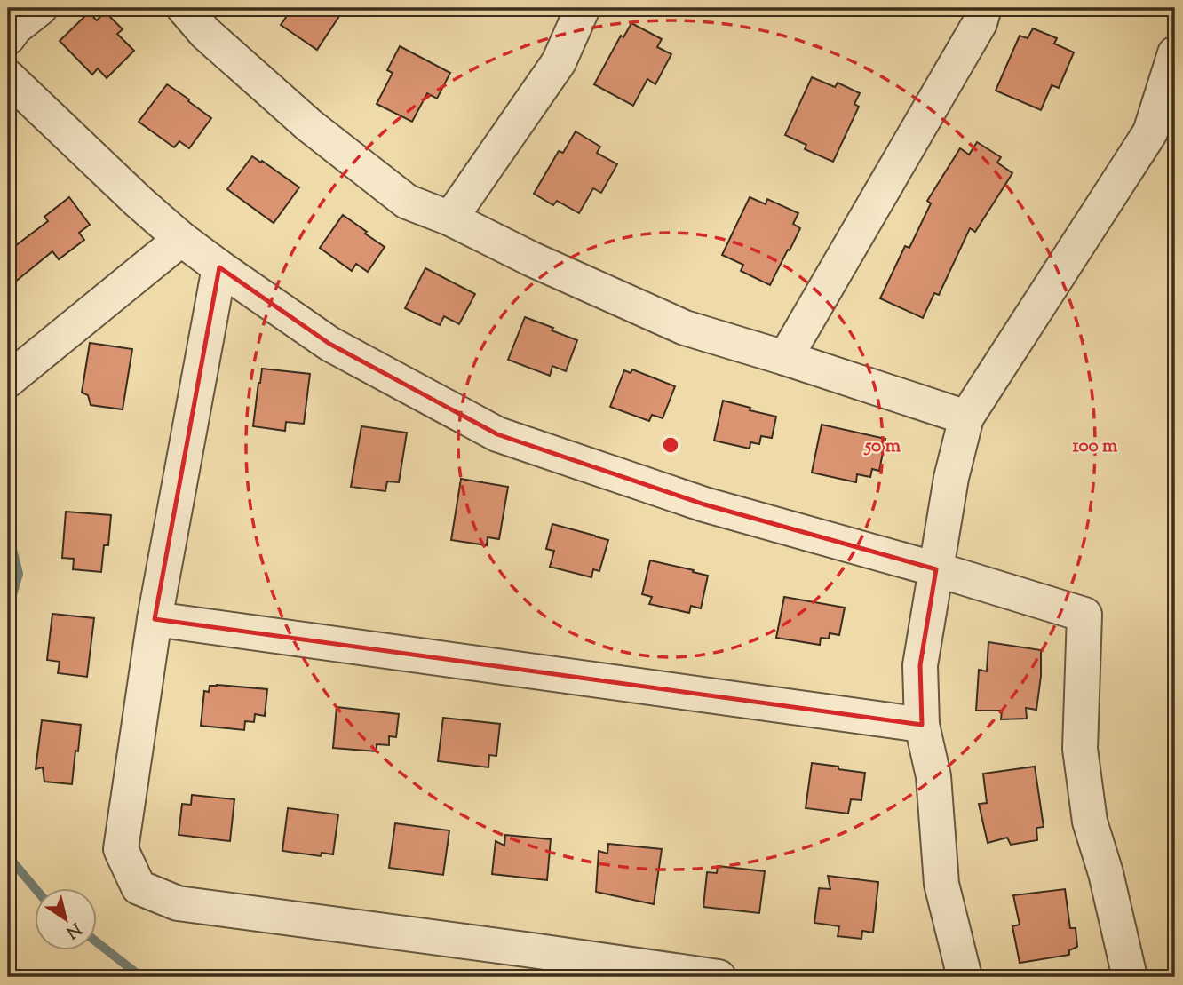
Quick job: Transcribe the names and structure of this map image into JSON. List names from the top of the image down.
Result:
{
  "north": "bottom right",
  "rings": ["50 m", "100 m"]
}
